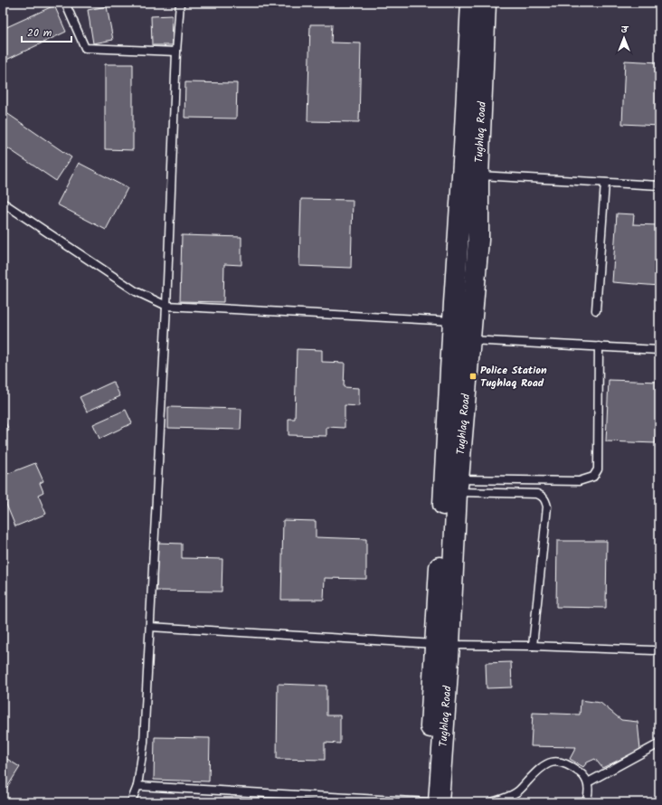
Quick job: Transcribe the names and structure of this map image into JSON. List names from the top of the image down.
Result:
{
  "streets": {
    "main road": ["Tughlaq Road"]
  },
  "places": {
    "transit": ["Police Station Tughlaq Road"]
  },
  "scale_bar": "20 m",
  "north": "top"
}
